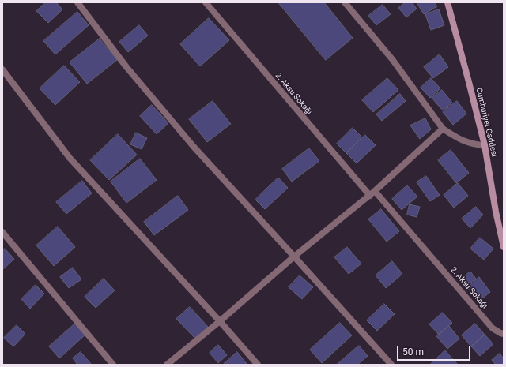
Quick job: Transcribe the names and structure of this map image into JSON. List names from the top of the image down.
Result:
{
  "streets": {
    "main road": ["Cumhuriyet Caddesi"],
    "street": ["2. Aksu Sokağı"]
  },
  "scale_bar": "50 m"
}
